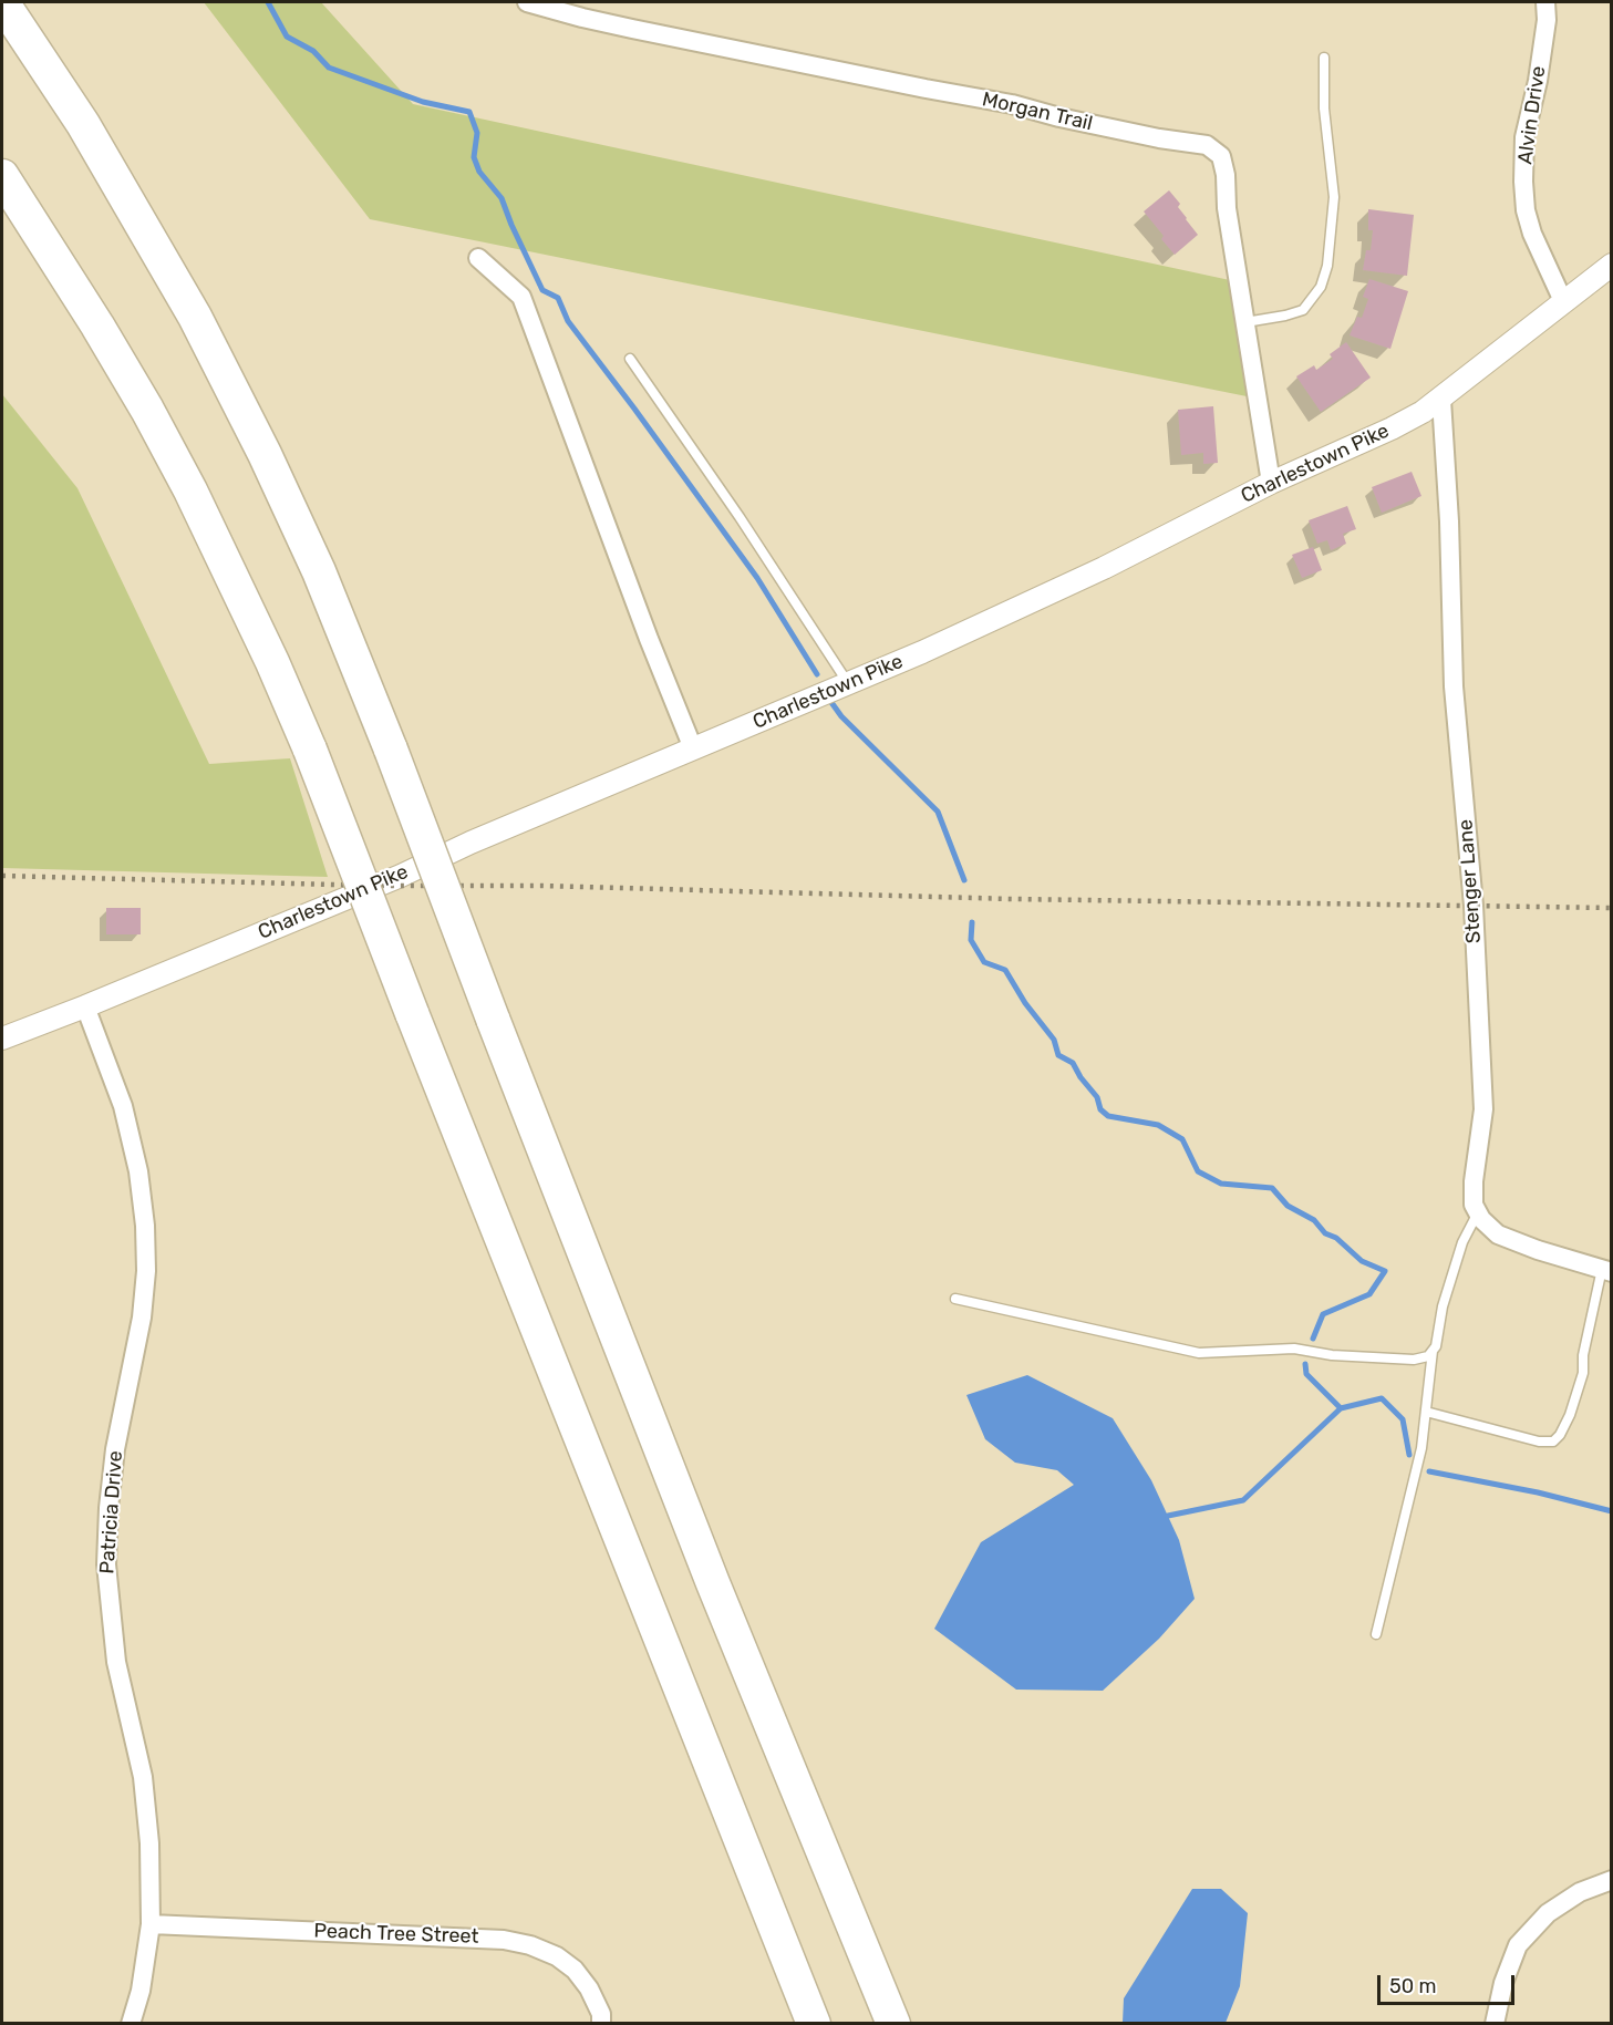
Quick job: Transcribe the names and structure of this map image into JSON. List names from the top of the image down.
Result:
{
  "streets": {
    "street": [
      "Morgan Trail",
      "Alvin Drive",
      "Charlestown Pike",
      "Stenger Lane",
      "Patricia Drive",
      "Peach Tree Street"
    ]
  },
  "crossings": [
    ["Morgan Trail", "Charlestown Pike"],
    ["Alvin Drive", "Charlestown Pike"],
    ["Charlestown Pike", "Stenger Lane"],
    ["Charlestown Pike", "Patricia Drive"],
    ["Patricia Drive", "Peach Tree Street"]
  ],
  "scale_bar": "50 m"
}
